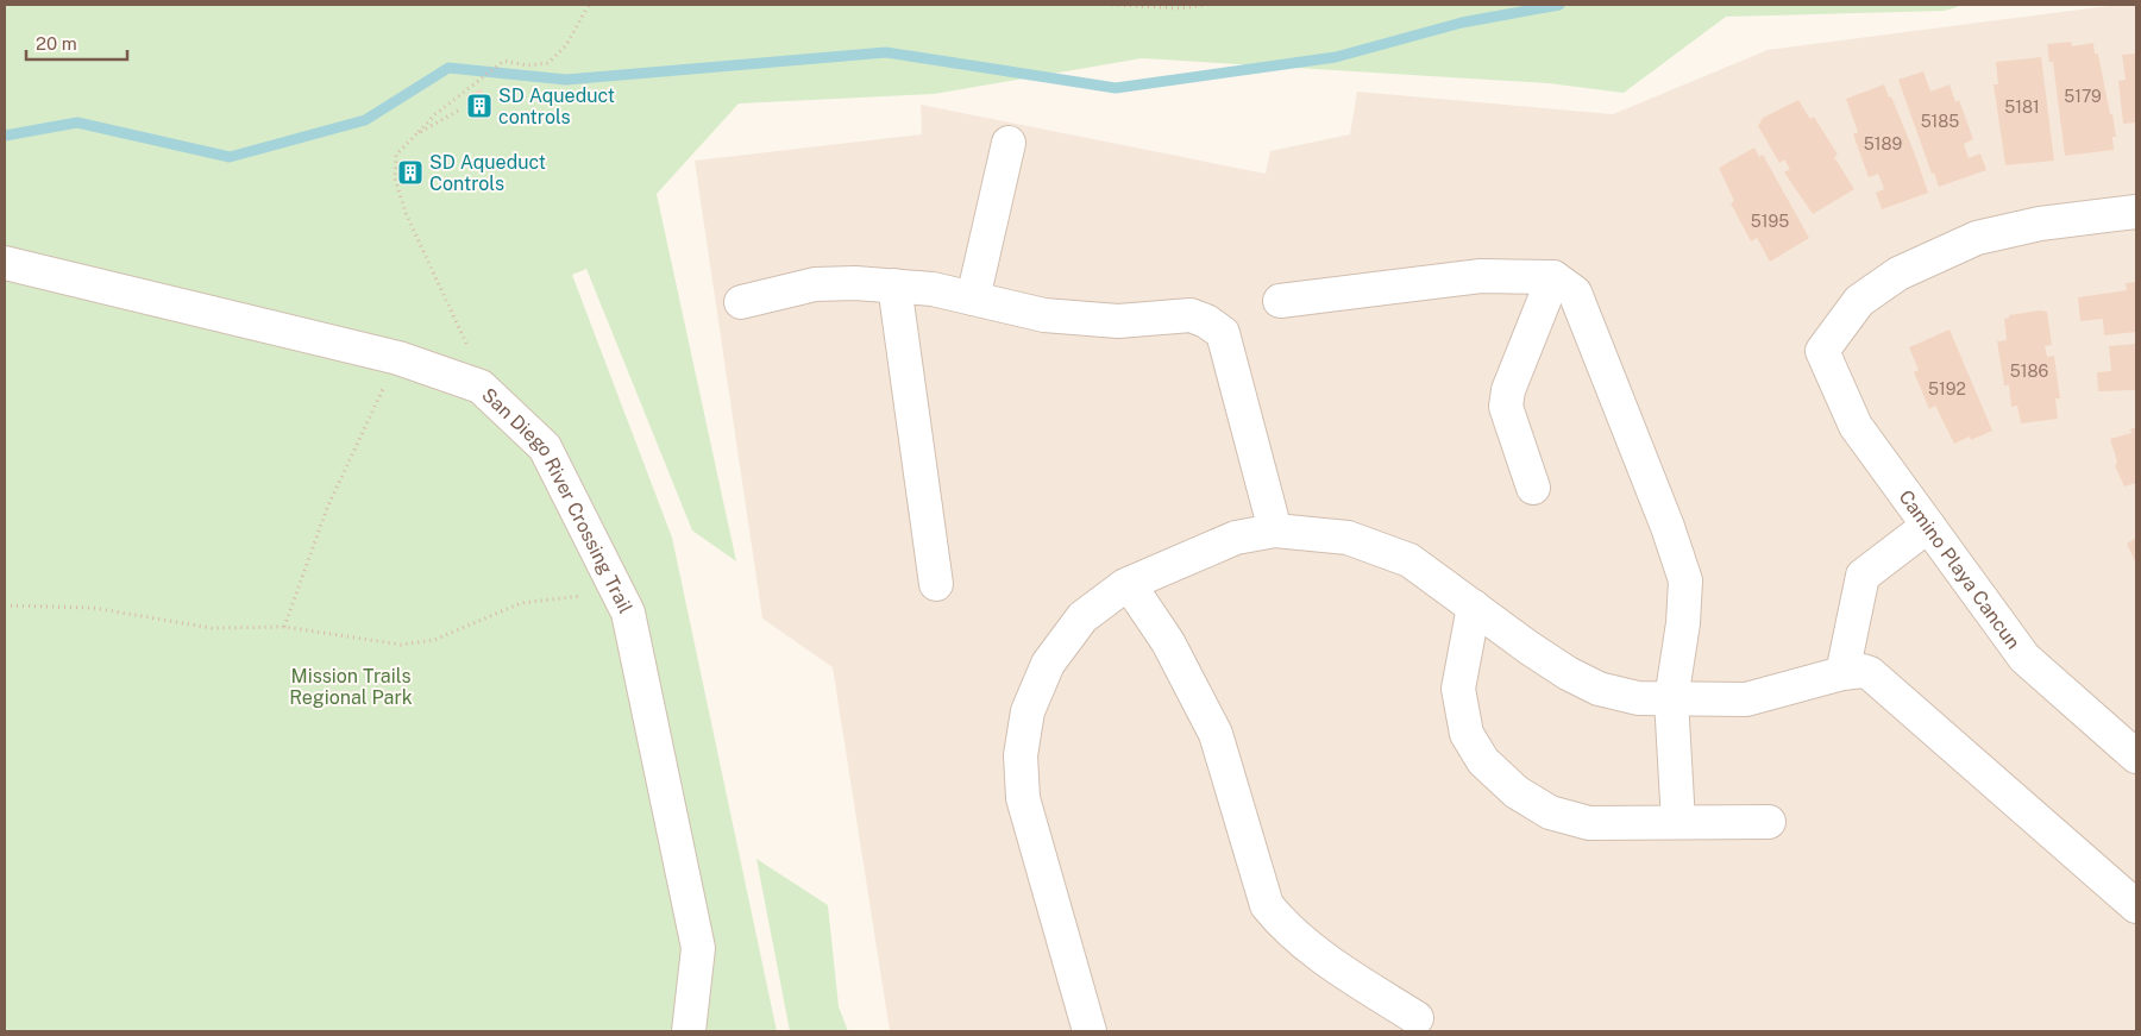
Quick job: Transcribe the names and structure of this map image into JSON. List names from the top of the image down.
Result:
{
  "streets": {
    "street": ["San Diego River Crossing Trail", "Camino Playa Cancun"]
  },
  "parks": ["Mission Trails Regional Park"],
  "places": {
    "building": ["SD Aqueduct controls", "SD Aqueduct Controls"]
  },
  "house_numbers": [
    "5179",
    "5181",
    "5185",
    "5189",
    "5195",
    "5186",
    "5192"
  ],
  "scale_bar": "20 m"
}
